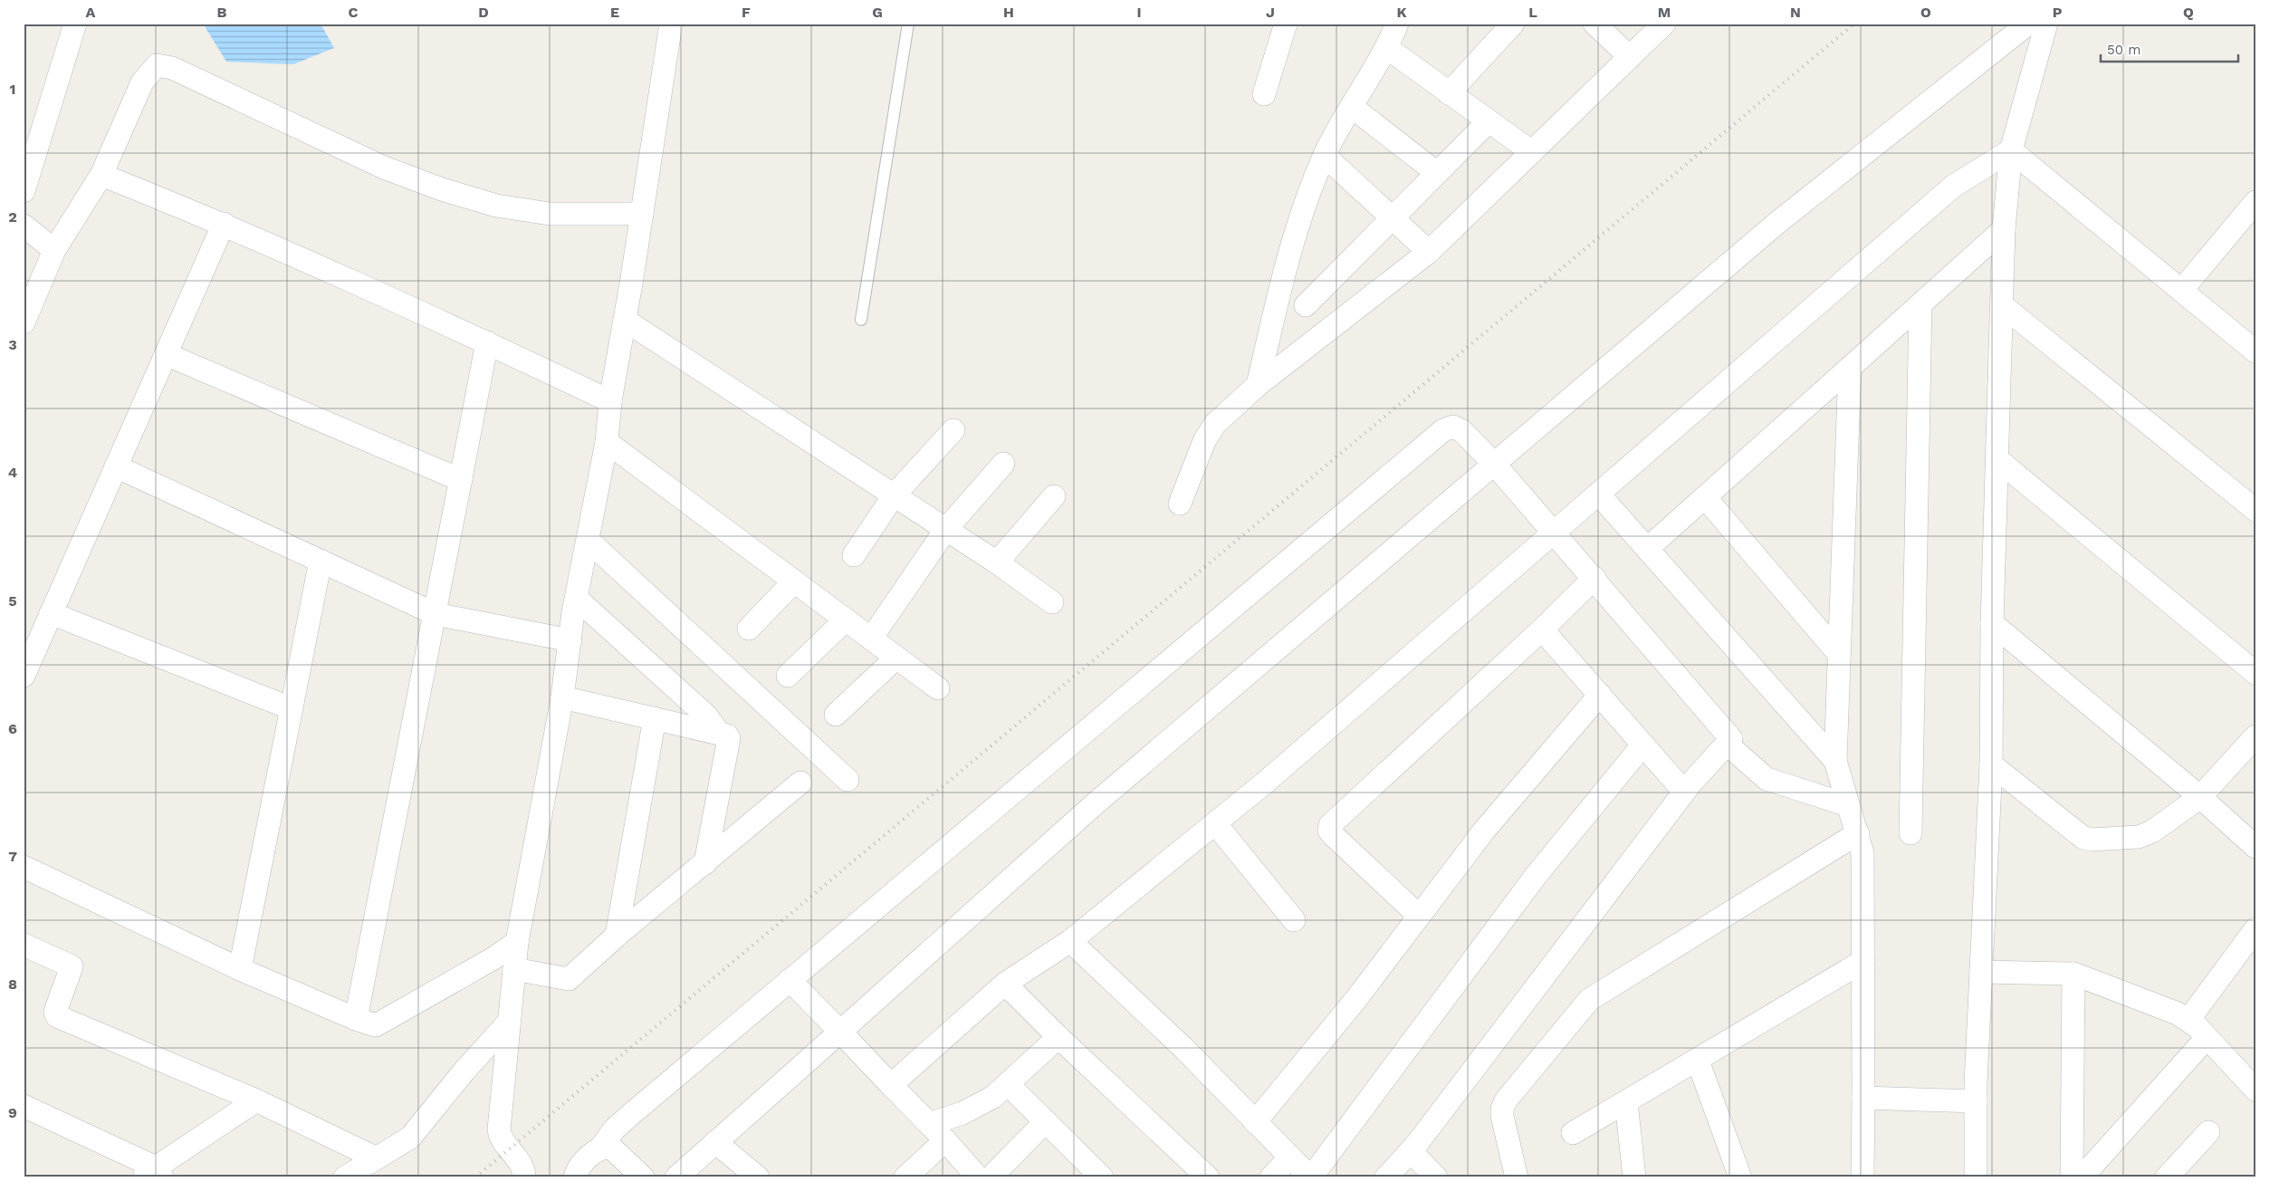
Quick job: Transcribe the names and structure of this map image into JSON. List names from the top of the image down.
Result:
{
  "scale_bar": "50 m",
  "grid": {
    "columns": [
      "A",
      "B",
      "C",
      "D",
      "E",
      "F",
      "G",
      "H",
      "I",
      "J",
      "K",
      "L",
      "M",
      "N",
      "O",
      "P",
      "Q"
    ],
    "rows": [
      "1",
      "2",
      "3",
      "4",
      "5",
      "6",
      "7",
      "8",
      "9"
    ]
  }
}
